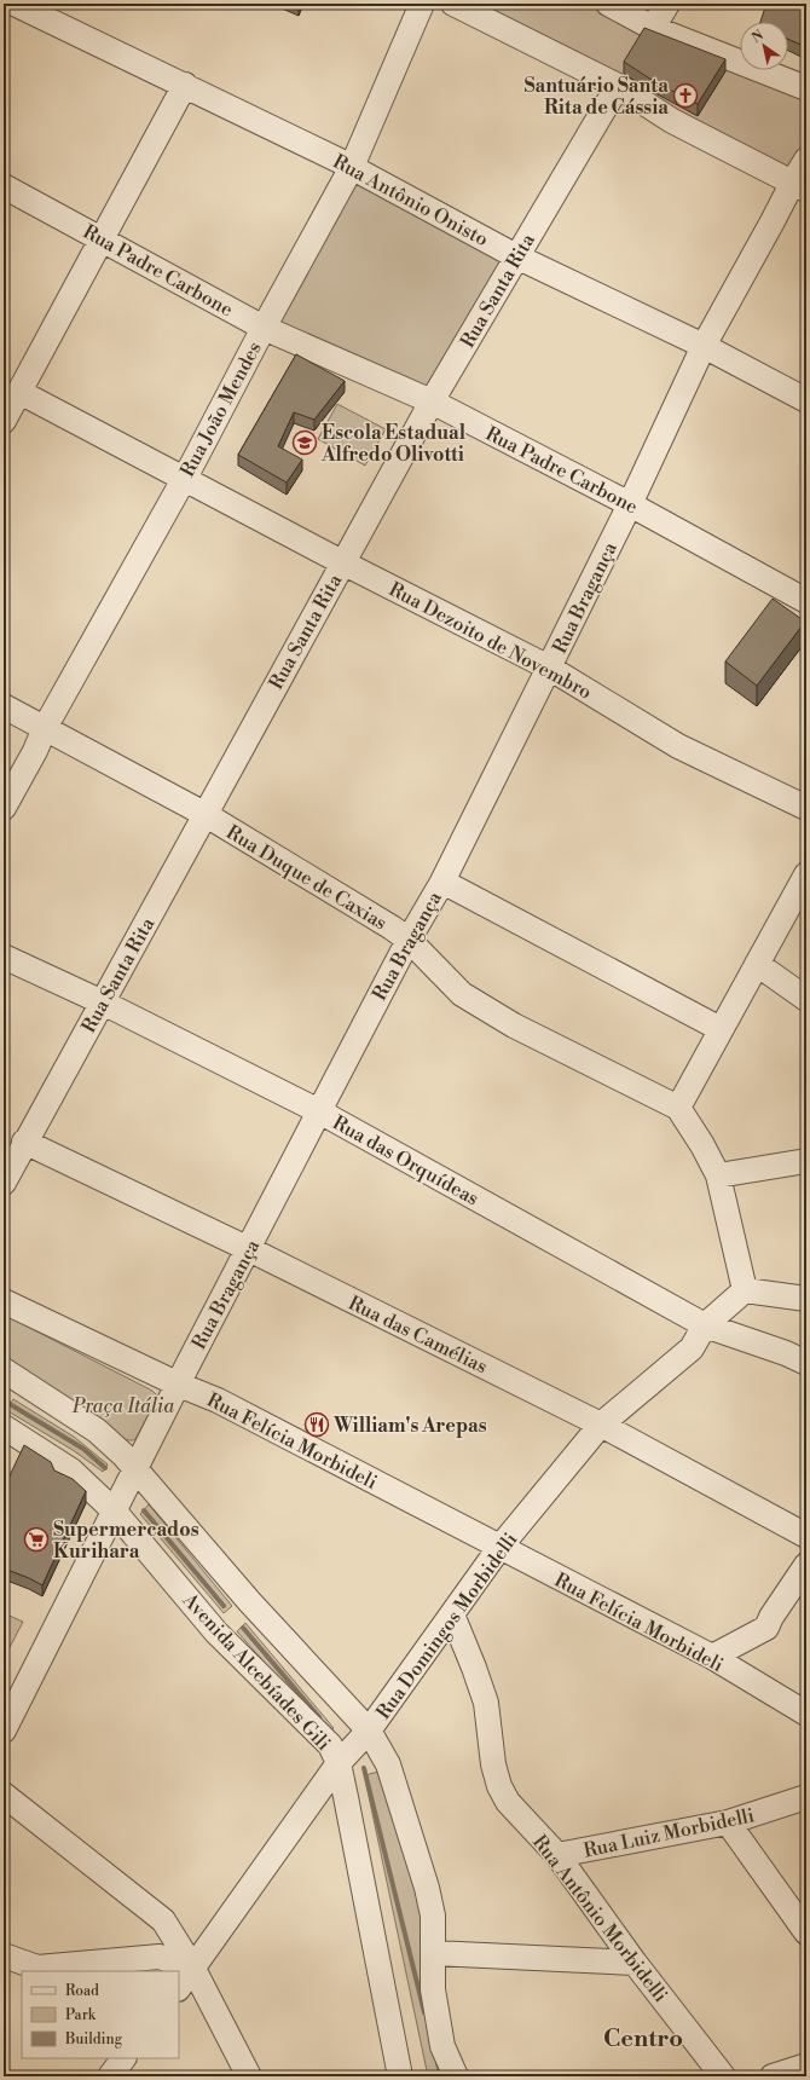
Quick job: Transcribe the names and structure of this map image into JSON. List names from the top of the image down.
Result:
{
  "streets": {
    "street": [
      "Rua Antônio Onisto",
      "Rua Padre Carbone",
      "Rua Santa Rita",
      "Rua João Mendes",
      "Rua Bragança",
      "Rua Dezoito de Novembro",
      "Rua Duque de Caxias",
      "Rua das Orquídeas",
      "Rua das Camélias",
      "Rua Felícia Morbideli",
      "Rua Domingos Morbidelli",
      "Avenida Alcebíades Gili",
      "Rua Luiz Morbidelli",
      "Rua Antônio Morbidelli"
    ]
  },
  "crossings": [
    ["Rua Antônio Onisto", "Rua Santa Rita"],
    ["Rua Antônio Onisto", "Rua João Mendes"],
    ["Rua Antônio Onisto", "Rua Bragança"],
    ["Rua Padre Carbone", "Rua Santa Rita"],
    ["Rua Padre Carbone", "Rua João Mendes"],
    ["Rua Padre Carbone", "Rua Bragança"],
    ["Rua Santa Rita", "Rua Dezoito de Novembro"],
    ["Rua Santa Rita", "Rua Duque de Caxias"],
    ["Rua Santa Rita", "Rua das Orquídeas"],
    ["Rua Santa Rita", "Rua das Camélias"],
    ["Rua João Mendes", "Rua Dezoito de Novembro"],
    ["Rua João Mendes", "Rua Duque de Caxias"],
    ["Rua Bragança", "Rua Dezoito de Novembro"],
    ["Rua Bragança", "Rua Duque de Caxias"],
    ["Rua Bragança", "Rua das Orquídeas"],
    ["Rua Bragança", "Rua das Camélias"],
    ["Rua Bragança", "Rua Felícia Morbideli"],
    ["Rua Bragança", "Avenida Alcebíades Gili"],
    ["Rua das Orquídeas", "Rua Domingos Morbidelli"],
    ["Rua das Camélias", "Rua Domingos Morbidelli"],
    ["Rua Felícia Morbideli", "Rua Domingos Morbidelli"],
    ["Rua Domingos Morbidelli", "Avenida Alcebíades Gili"],
    ["Rua Domingos Morbidelli", "Rua Antônio Morbidelli"],
    ["Rua Luiz Morbidelli", "Rua Antônio Morbidelli"]
  ],
  "districts": ["Centro"],
  "parks": ["Praça Itália"],
  "places": {
    "church": ["Santuário Santa Rita de Cássia"],
    "school or university": ["Escola Estadual Alfredo Olivotti"],
    "restaurant": ["William's Arepas"],
    "supermarket": ["Supermercados Kurihara"]
  },
  "legend": ["Road", "Park", "Building"],
  "north": "top left"
}
